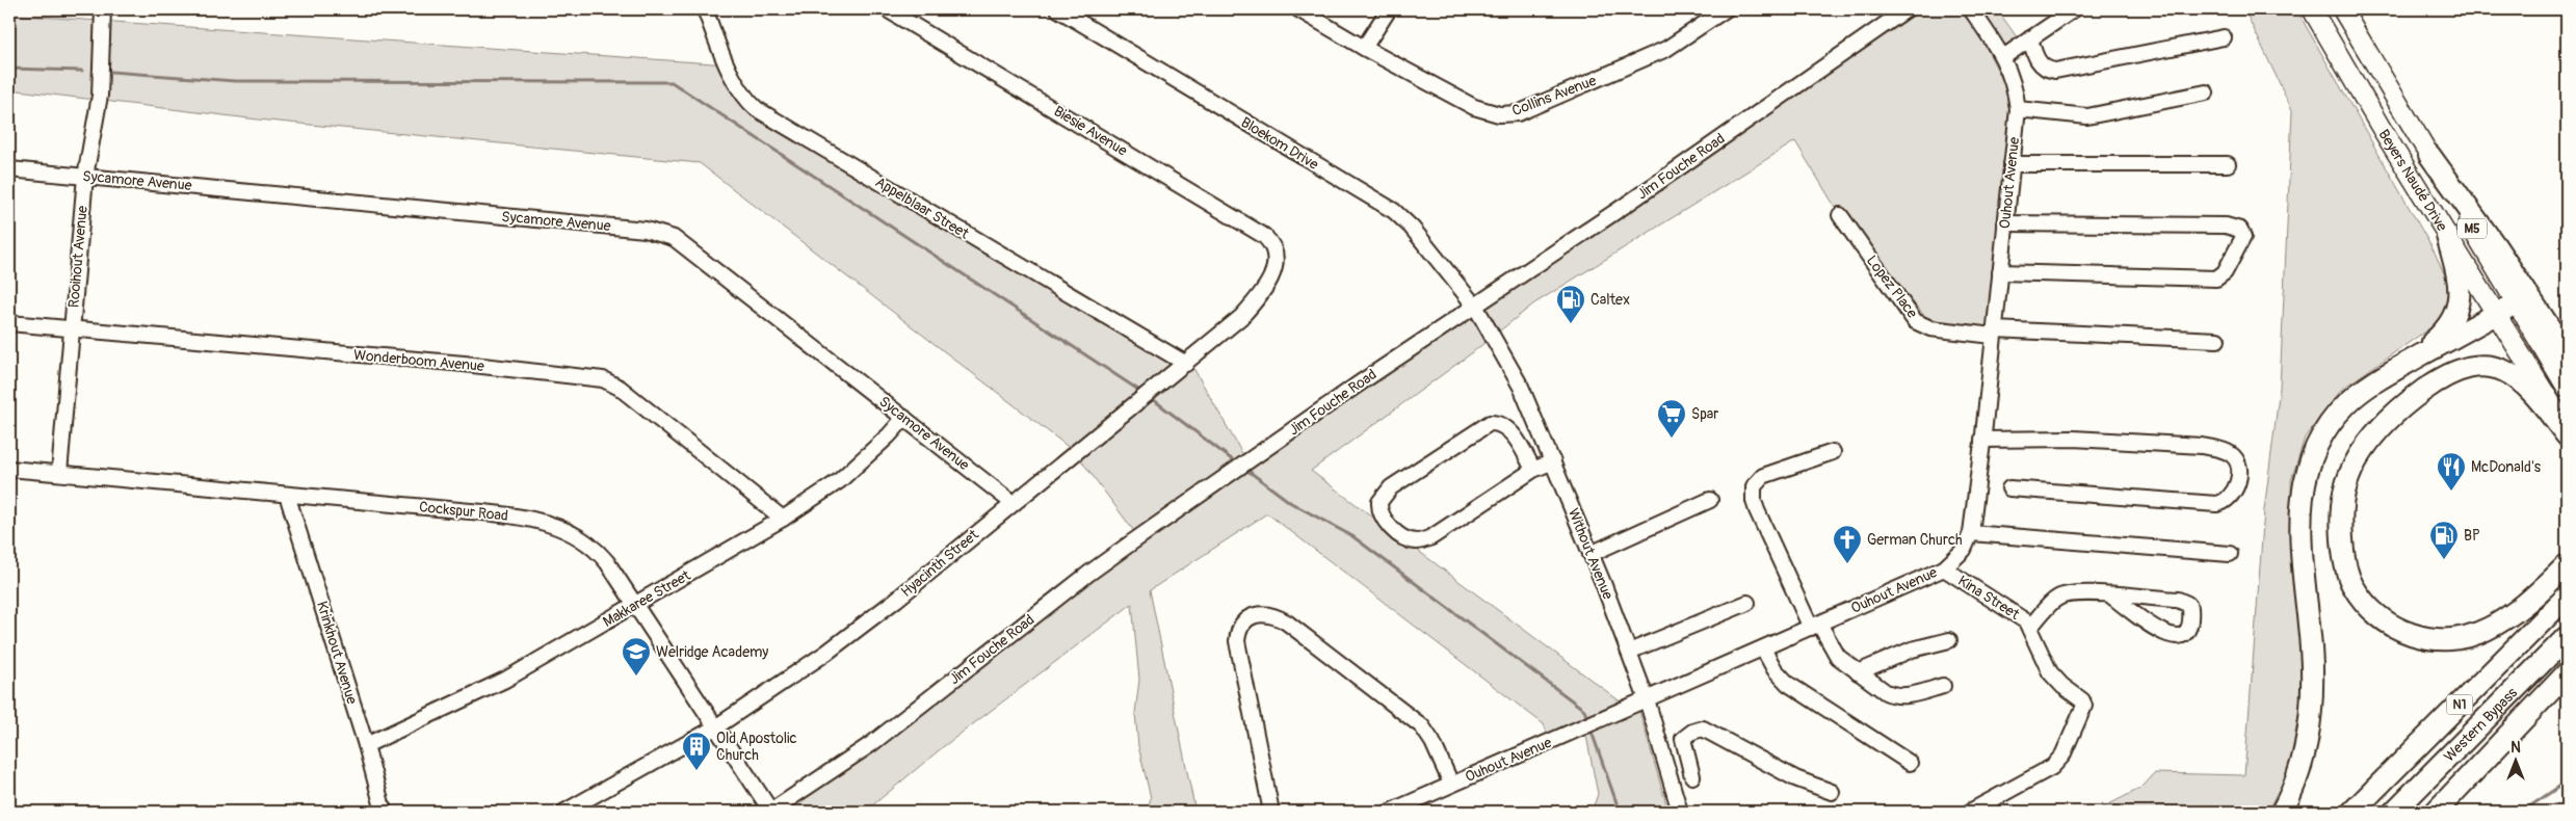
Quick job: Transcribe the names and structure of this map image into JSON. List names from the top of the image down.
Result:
{
  "streets": {
    "highway": ["N1", "Western Bypass"],
    "main road": ["Beyers Naudé Drive", "M5"],
    "street": [
      "Collins Avenue",
      "Biesie Avenue",
      "Bloekom Drive",
      "Jim Fouche Road",
      "Sycamore Avenue",
      "Ouhout Avenue",
      "Appelblaar Street",
      "Rooihout Avenue",
      "Lopez Place",
      "Wonderboom Avenue",
      "Cockspur Road",
      "Without Avenue",
      "Hyacinth Street",
      "Kina Street",
      "Makkaree Street",
      "Krinkhout Avenue"
    ]
  },
  "crossings": [
    ["Biesie Avenue", "Hyacinth Street"],
    ["Bloekom Drive", "Jim Fouche Road"],
    ["Bloekom Drive", "Without Avenue"],
    ["Jim Fouche Road", "Cockspur Road"],
    ["Jim Fouche Road", "Without Avenue"],
    ["Sycamore Avenue", "Rooihout Avenue"],
    ["Sycamore Avenue", "Hyacinth Street"],
    ["Sycamore Avenue", "Makkaree Street"],
    ["Ouhout Avenue", "Lopez Place"],
    ["Ouhout Avenue", "Without Avenue"],
    ["Ouhout Avenue", "Kina Street"],
    ["Appelblaar Street", "Hyacinth Street"],
    ["Rooihout Avenue", "Wonderboom Avenue"],
    ["Rooihout Avenue", "Cockspur Road"],
    ["Wonderboom Avenue", "Makkaree Street"],
    ["Cockspur Road", "Hyacinth Street"],
    ["Cockspur Road", "Makkaree Street"],
    ["Cockspur Road", "Krinkhout Avenue"],
    ["Makkaree Street", "Krinkhout Avenue"]
  ],
  "places": {
    "fuel station": ["Caltex", "BP"],
    "supermarket": ["Spar"],
    "restaurant": ["McDonald's"],
    "church": ["German Church"],
    "school or university": ["Welridge Academy"],
    "building": ["Old Apostolic Church"]
  },
  "north": "top"
}
